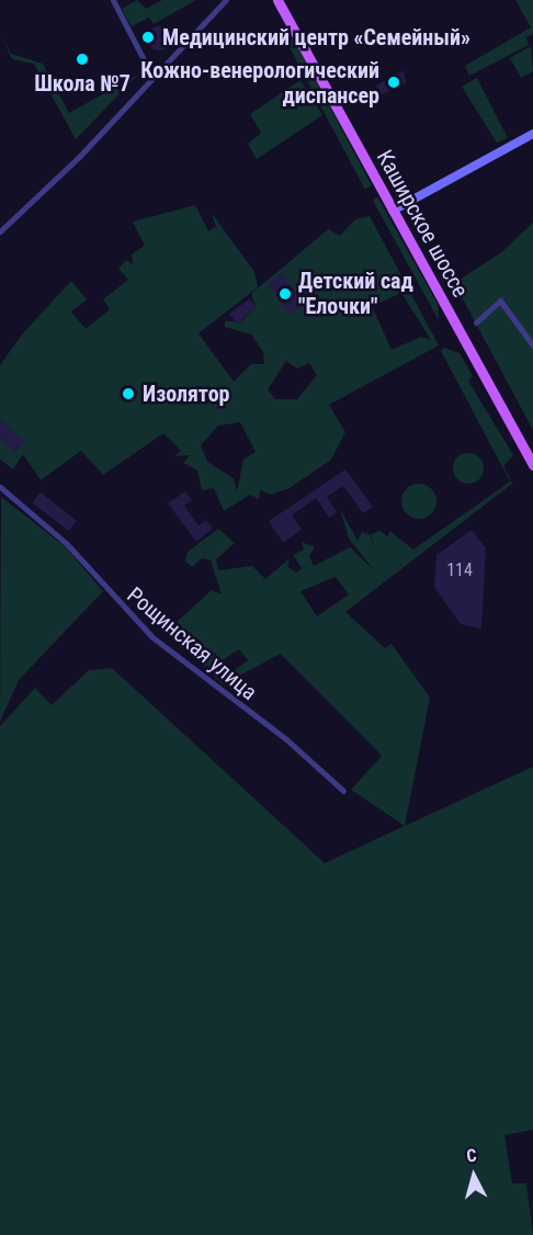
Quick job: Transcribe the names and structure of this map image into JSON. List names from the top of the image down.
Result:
{
  "streets": {
    "main road": ["Каширское шоссе"],
    "street": ["Рощинская улица"]
  },
  "places": [
    "Медицинский центр «Семейный»",
    "Школа №7",
    "Кожно-венерологический диспансер",
    "Детский сад \"Елочки\"",
    "Изолятор"
  ],
  "house_numbers": ["114"],
  "north": "top"
}
